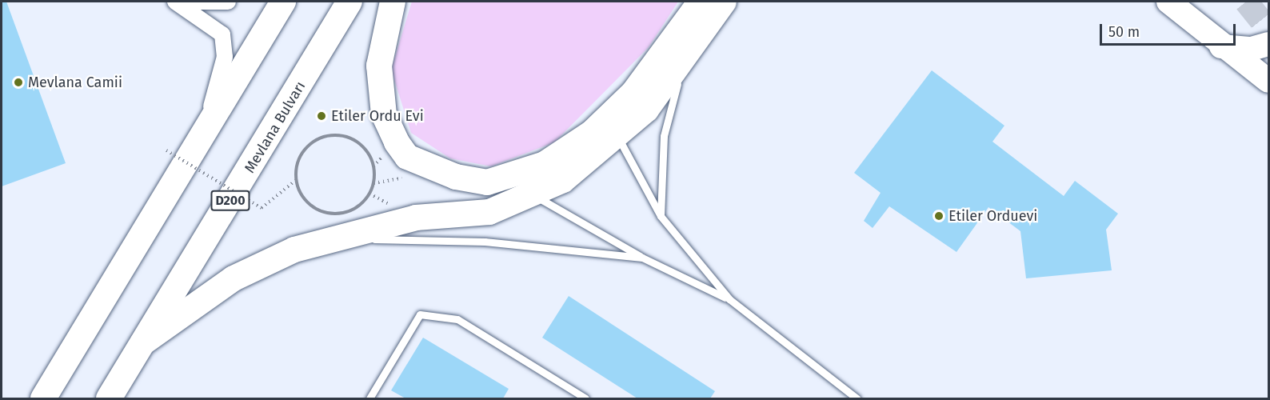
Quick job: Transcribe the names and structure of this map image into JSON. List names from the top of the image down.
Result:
{
  "streets": {
    "highway": ["Mevlana Bulvarı", "D200"]
  },
  "places": ["Mevlana Camii", "Etiler Ordu Evi", "Etiler Orduevi"],
  "scale_bar": "50 m"
}
